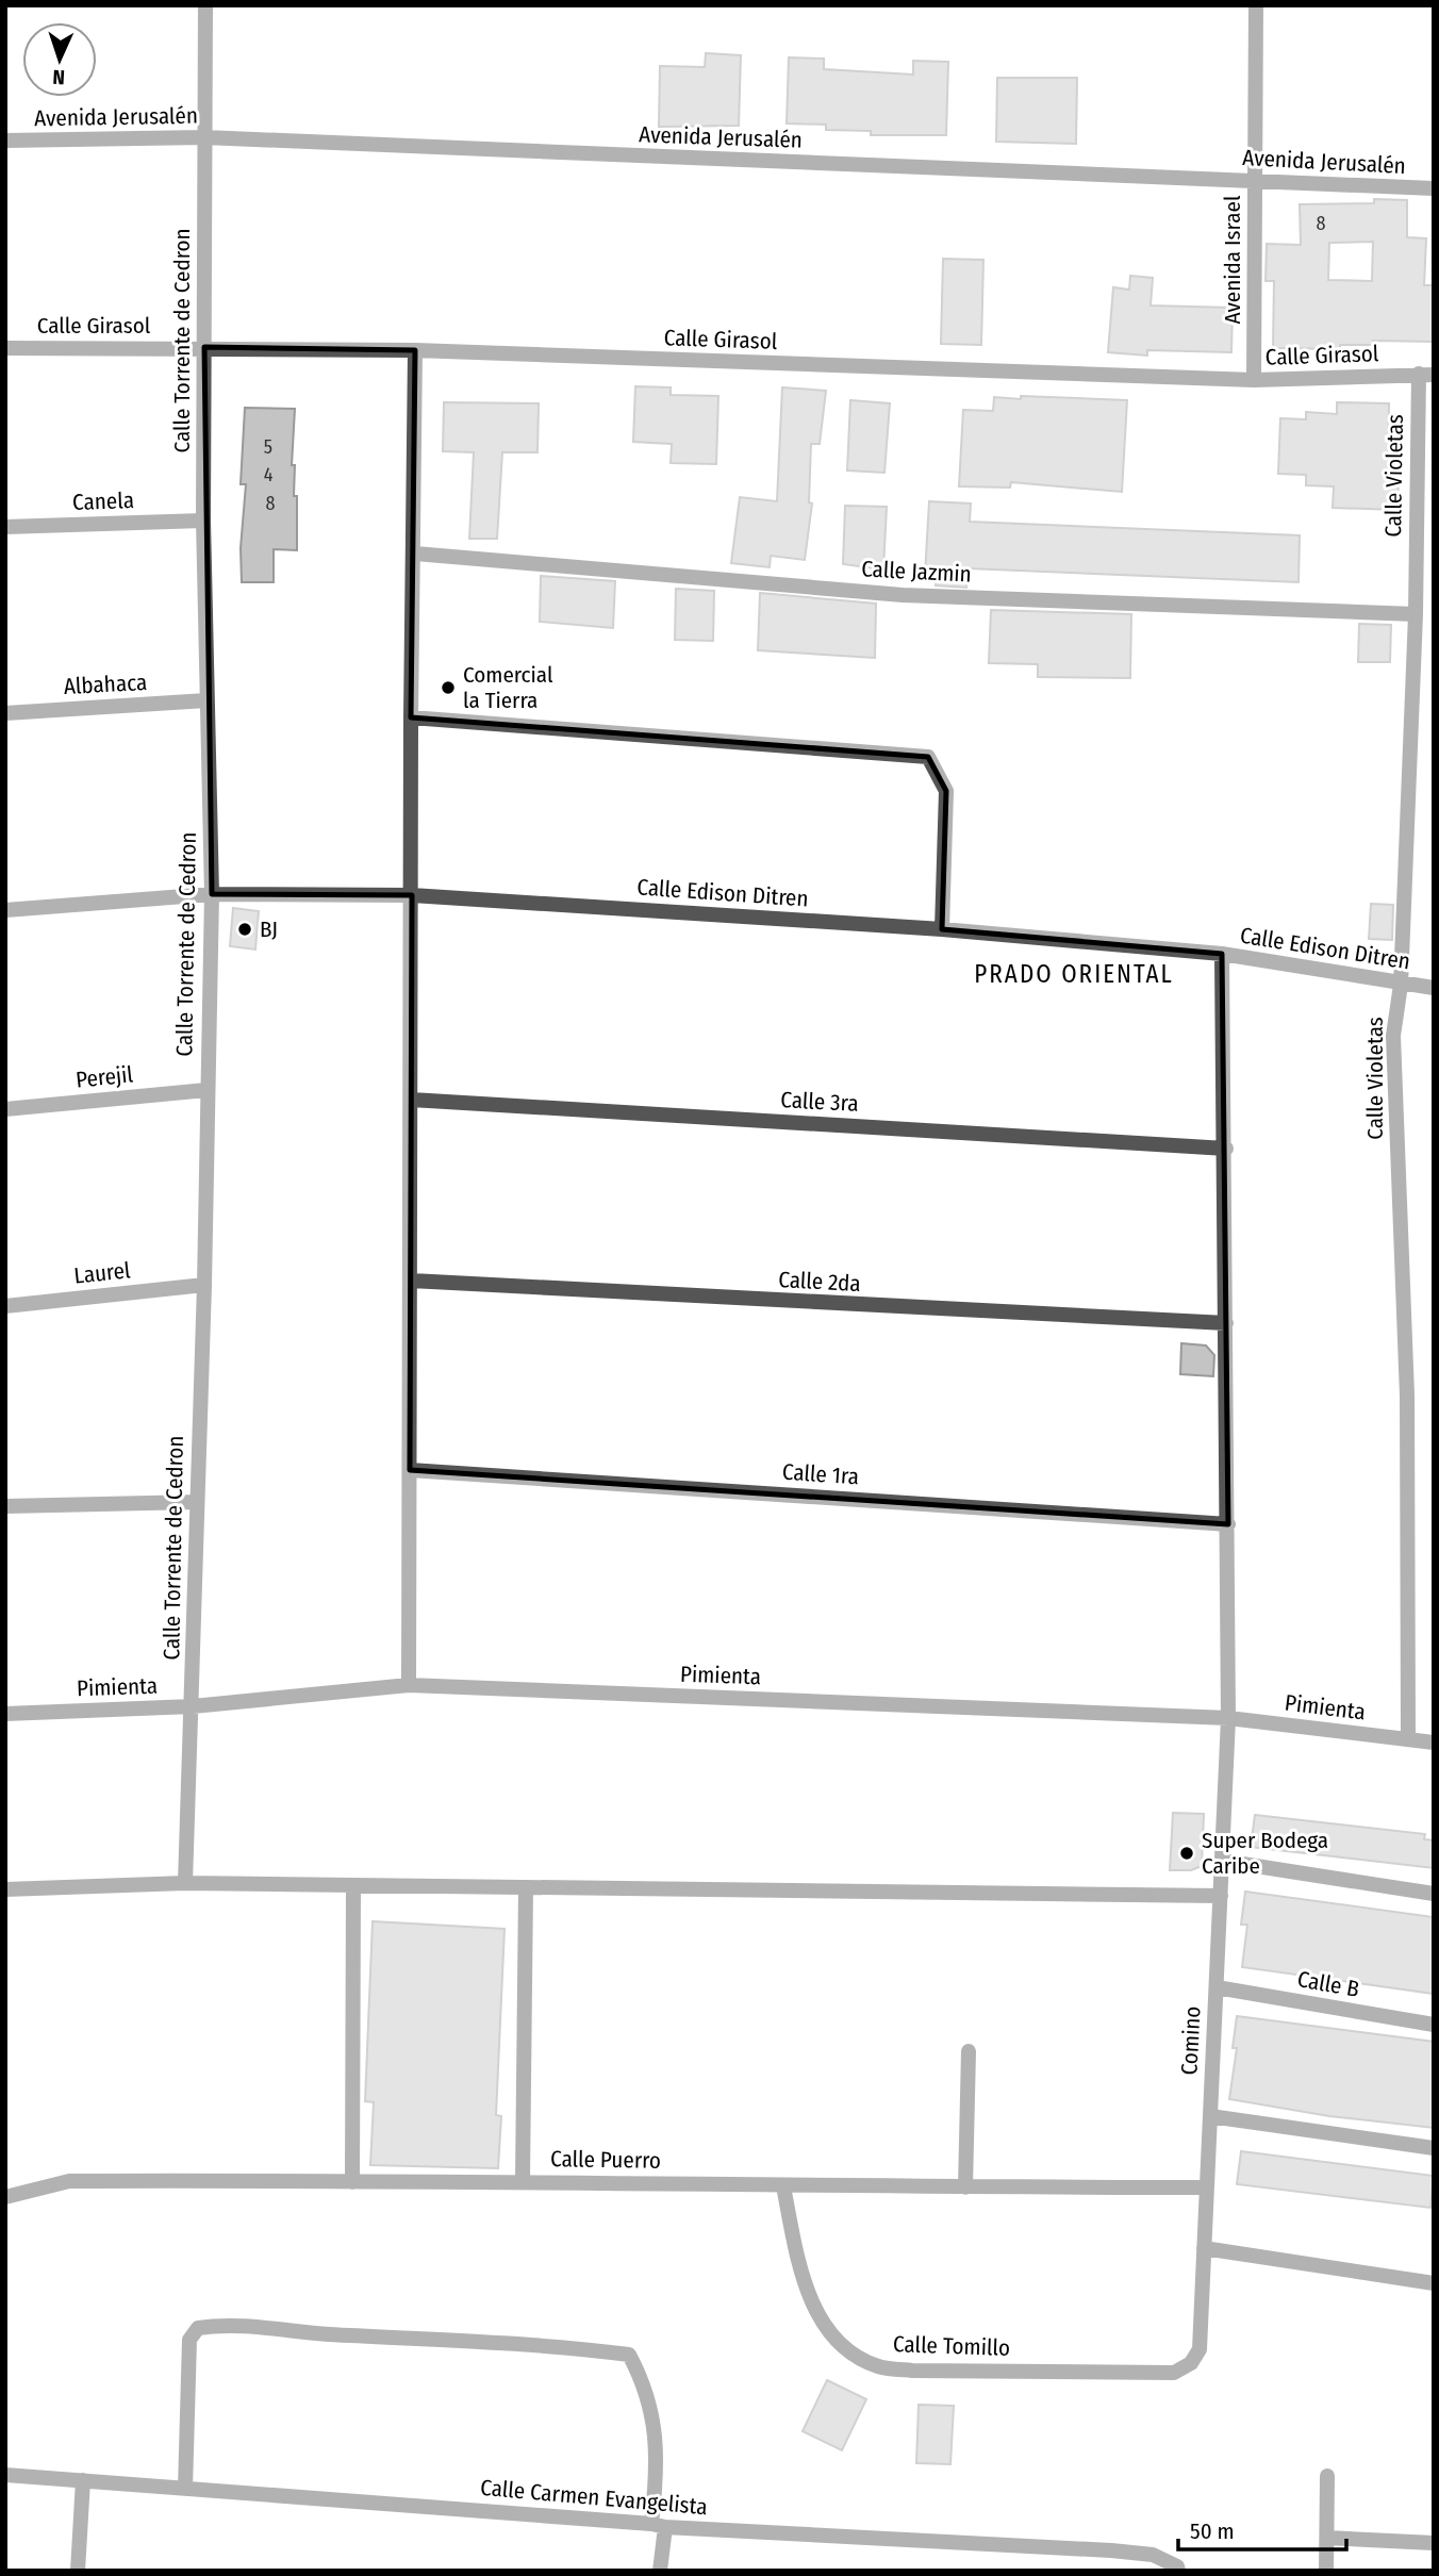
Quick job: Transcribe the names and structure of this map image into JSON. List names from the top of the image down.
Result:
{
  "streets": {
    "street": [
      "Avenida Jerusalén",
      "Avenida Israel",
      "Calle Girasol",
      "Calle Torrente de Cedron",
      "Calle Violetas",
      "Canela",
      "Calle Jazmin",
      "Albahaca",
      "Calle Edison Ditren",
      "Perejil",
      "Calle 3ra",
      "Laurel",
      "Calle 2da",
      "Calle 1ra",
      "Pimienta",
      "Calle B",
      "Comino",
      "Calle Puerro",
      "Calle Tomillo",
      "Calle Carmen Evangelista"
    ]
  },
  "crossings": [
    ["Avenida Jerusalén", "Avenida Israel"],
    ["Avenida Jerusalén", "Calle Torrente de Cedron"],
    ["Avenida Israel", "Calle Girasol"],
    ["Calle Girasol", "Calle Torrente de Cedron"],
    ["Calle Girasol", "Calle Violetas"],
    ["Calle Torrente de Cedron", "Canela"],
    ["Calle Torrente de Cedron", "Albahaca"],
    ["Calle Torrente de Cedron", "Calle Edison Ditren"],
    ["Calle Torrente de Cedron", "Perejil"],
    ["Calle Torrente de Cedron", "Laurel"],
    ["Calle Torrente de Cedron", "Pimienta"],
    ["Calle Violetas", "Calle Jazmin"],
    ["Calle Violetas", "Calle Edison Ditren"],
    ["Calle Violetas", "Pimienta"],
    ["Calle Edison Ditren", "Comino"],
    ["Calle 3ra", "Comino"],
    ["Calle 2da", "Comino"],
    ["Calle 1ra", "Comino"],
    ["Pimienta", "Comino"],
    ["Calle B", "Comino"],
    ["Comino", "Calle Puerro"],
    ["Comino", "Calle Tomillo"],
    ["Calle Puerro", "Calle Tomillo"]
  ],
  "districts": ["PRADO ORIENTAL"],
  "places": ["Comercial la Tierra", "BJ", "Super Bodega Caribe"],
  "house_numbers": [
    "8",
    "5",
    "4",
    "8"
  ],
  "scale_bar": "50 m",
  "north": "bottom"
}
